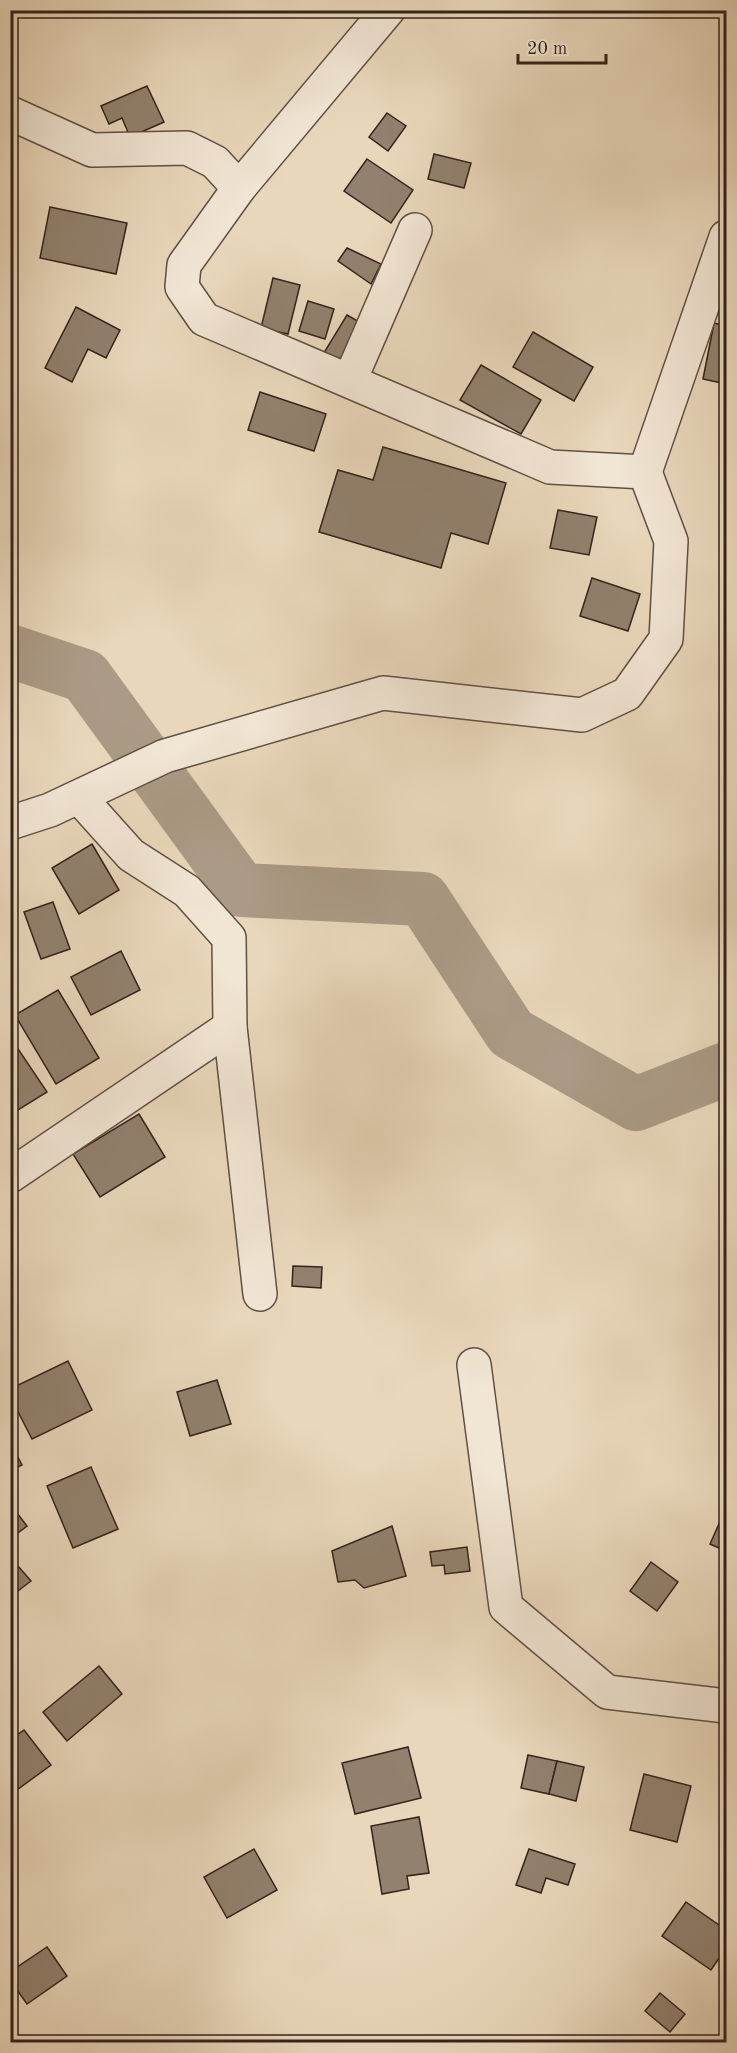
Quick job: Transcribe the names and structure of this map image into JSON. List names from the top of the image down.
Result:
{
  "scale_bar": "20 m"
}
